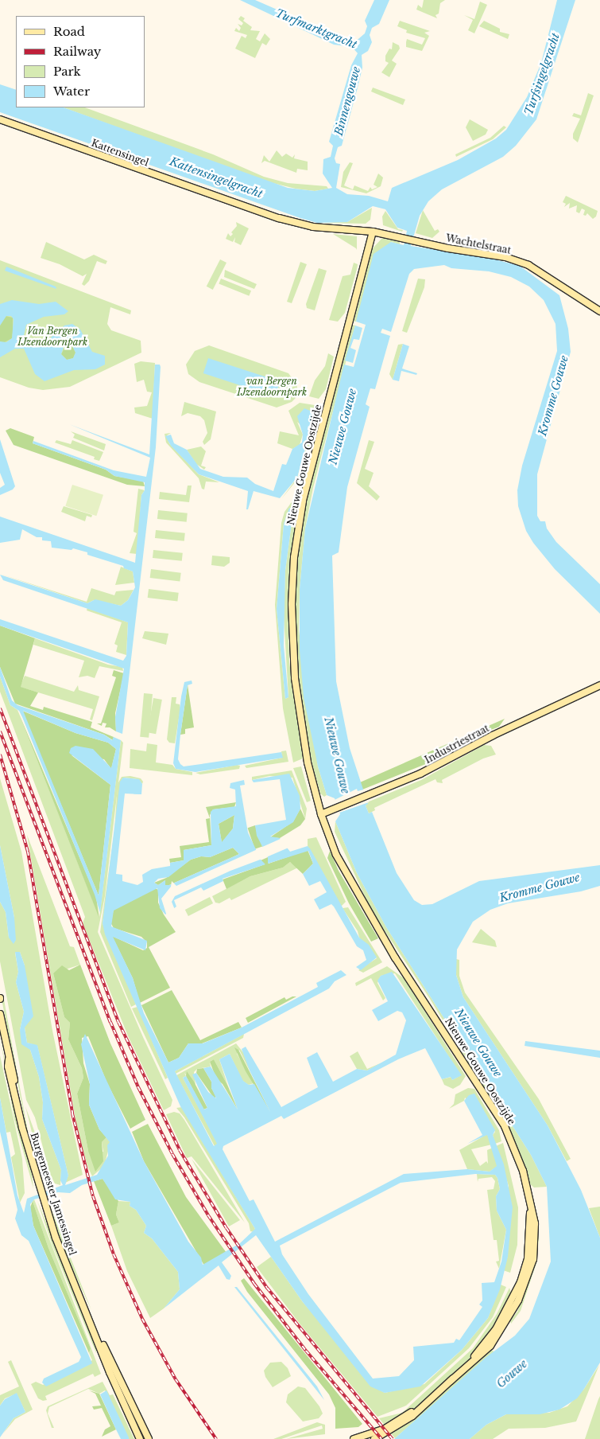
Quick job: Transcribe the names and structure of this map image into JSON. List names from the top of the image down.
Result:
{
  "streets": {
    "main road": [
      "Kattensingel",
      "Wachtelstraat",
      "Nieuwe Gouwe Oostzijde",
      "Industriestraat",
      "Burgemeester Jamessingel"
    ]
  },
  "crossings": [
    ["Kattensingel", "Wachtelstraat"],
    ["Kattensingel", "Nieuwe Gouwe Oostzijde"],
    ["Nieuwe Gouwe Oostzijde", "Industriestraat"]
  ],
  "water": [
    "Turfmarktgracht",
    "Turfsingelgracht",
    "Binnengouwe",
    "Kattensingelgracht",
    "Kromme Gouwe",
    "Nieuwe Gouwe",
    "Gouwe"
  ],
  "parks": ["Van Bergen IJzendoornpark", "van Bergen IJzendoornpark"],
  "legend": [
    "Road",
    "Railway",
    "Park",
    "Water"
  ]
}
